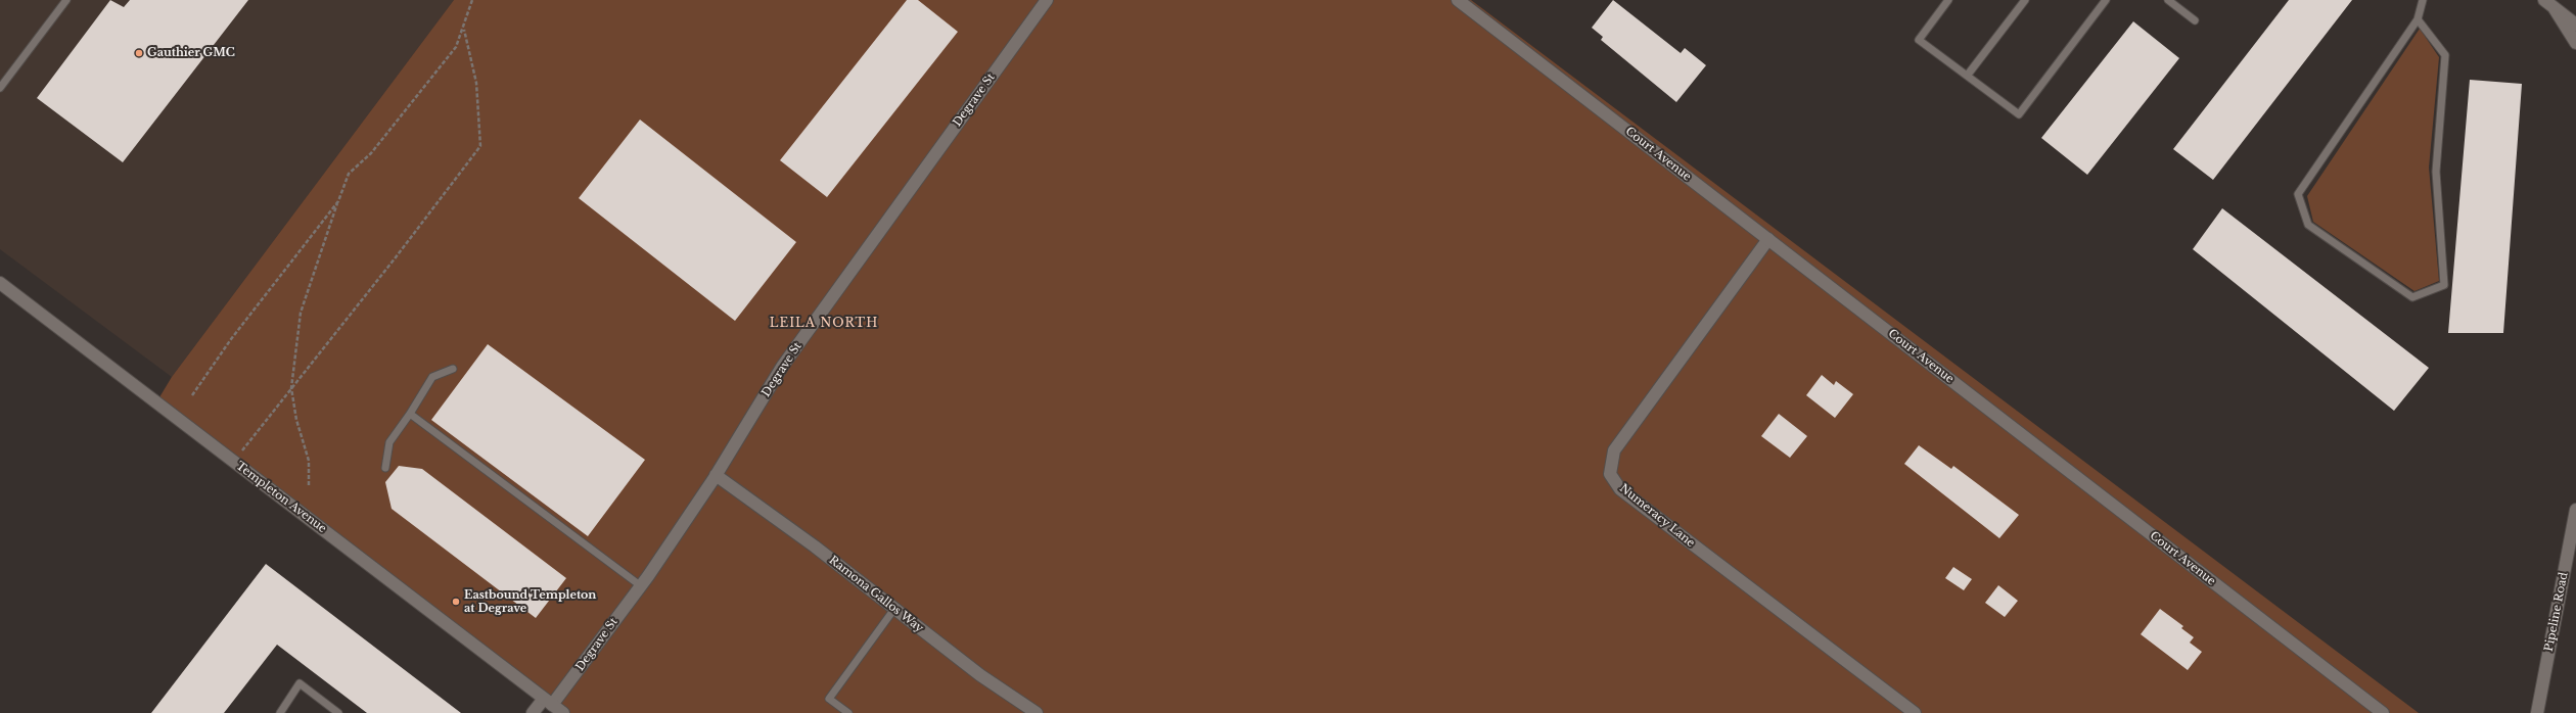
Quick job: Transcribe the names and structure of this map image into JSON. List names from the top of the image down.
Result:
{
  "streets": {
    "street": [
      "Degrave St",
      "Court Avenue",
      "Templeton Avenue",
      "Numeracy Lane",
      "Ramona Gallos Way",
      "Pipeline Road"
    ]
  },
  "crossings": [
    ["Degrave St", "Templeton Avenue"],
    ["Degrave St", "Ramona Gallos Way"],
    ["Court Avenue", "Numeracy Lane"]
  ],
  "districts": ["LEILA NORTH"],
  "places": ["Gauthier GMC", "Eastbound Templeton at Degrave"]
}
